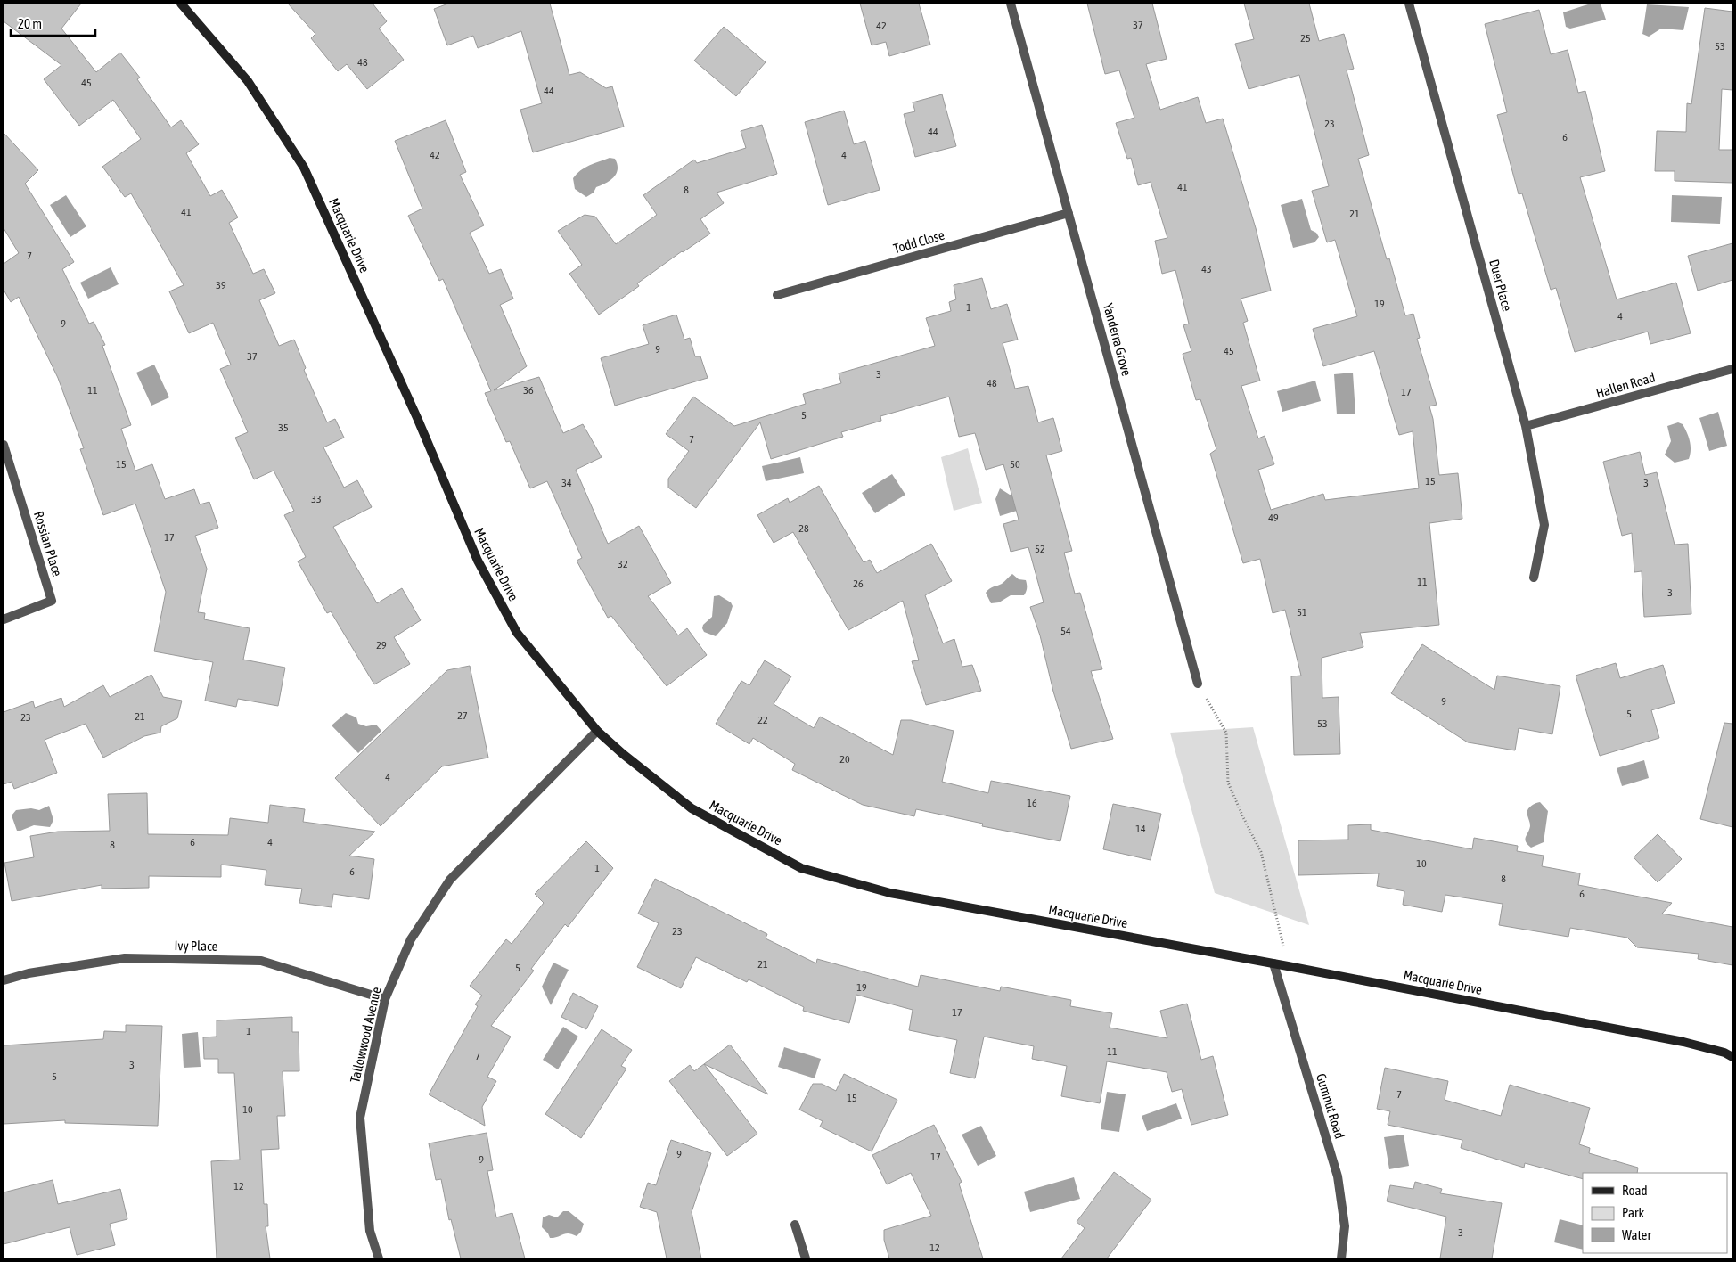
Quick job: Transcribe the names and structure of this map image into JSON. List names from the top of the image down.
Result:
{
  "streets": {
    "main road": ["Macquarie Drive"],
    "street": [
      "Todd Close",
      "Duer Place",
      "Yanderra Grove",
      "Hallen Road",
      "Rossian Place",
      "Ivy Place",
      "Tallowwood Avenue",
      "Gumnut Road"
    ]
  },
  "crossings": [
    ["Macquarie Drive", "Tallowwood Avenue"],
    ["Macquarie Drive", "Gumnut Road"],
    ["Todd Close", "Yanderra Grove"],
    ["Duer Place", "Hallen Road"],
    ["Ivy Place", "Tallowwood Avenue"]
  ],
  "house_numbers": [
    "37",
    "42",
    "25",
    "53",
    "48",
    "45",
    "44",
    "23",
    "44",
    "6",
    "42",
    "4",
    "41",
    "8",
    "41",
    "21",
    "7",
    "43",
    "39",
    "19",
    "1",
    "4",
    "9",
    "9",
    "45",
    "37",
    "3",
    "48",
    "11",
    "36",
    "17",
    "5",
    "35",
    "7",
    "15",
    "50",
    "15",
    "34",
    "3",
    "33",
    "49",
    "28",
    "17",
    "52",
    "32",
    "11",
    "26",
    "3",
    "51",
    "54",
    "29",
    "9",
    "5",
    "27",
    "21",
    "23",
    "22",
    "53",
    "20",
    "4",
    "16",
    "14",
    "6",
    "4",
    "8",
    "10",
    "1",
    "6",
    "8",
    "6",
    "23",
    "21",
    "5",
    "19",
    "17",
    "1",
    "11",
    "7",
    "3",
    "5",
    "7",
    "15",
    "10",
    "9",
    "17",
    "9",
    "12",
    "3",
    "12"
  ],
  "legend": ["Road", "Park", "Water"],
  "scale_bar": "20 m"
}
